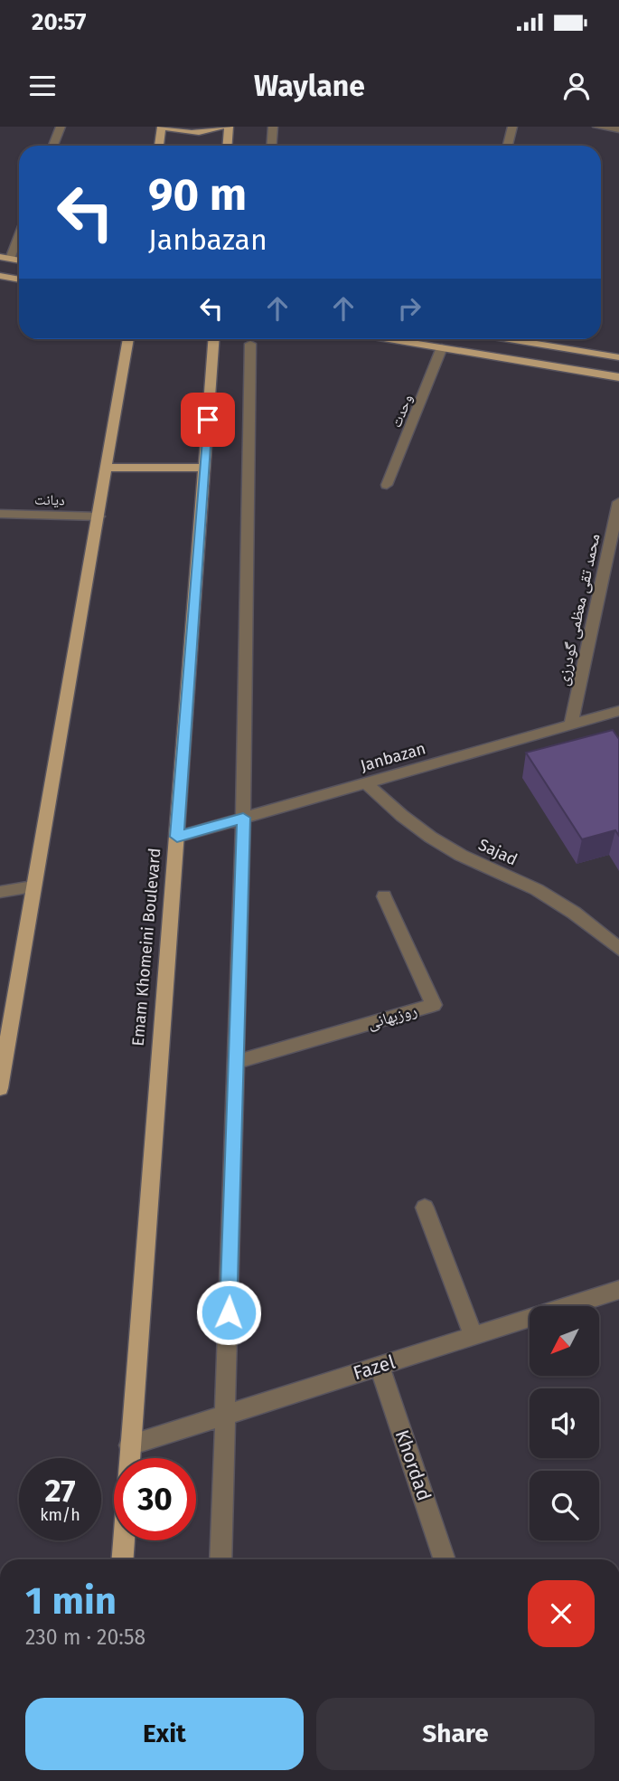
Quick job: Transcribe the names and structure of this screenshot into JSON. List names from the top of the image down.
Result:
{
  "streets": {
    "main road": ["Emam Khomeini Boulevard"],
    "street": [
      "وحدت",
      "دیانت",
      "محمد تقی معظمی گودرزی",
      "Janbazan",
      "Sajad",
      "روزبهانی",
      "Fazel",
      "Khordad"
    ]
  },
  "crossings": [
    ["محمد تقی معظمی گودرزی", "Janbazan"],
    ["Janbazan", "Sajad"],
    ["Janbazan", "Emam Khomeini Boulevard"],
    ["Emam Khomeini Boulevard", "Fazel"],
    ["Fazel", "Khordad"]
  ],
  "north": "bottom left",
  "page": {
    "status": "20:57",
    "header": "Waylane",
    "turn": ["90 m", "Janbazan"],
    "speed": "27 km/h",
    "limit": "30",
    "heading": ["1 min", "230 m · 20:58"],
    "buttons": ["Exit", "Share"]
  }
}
